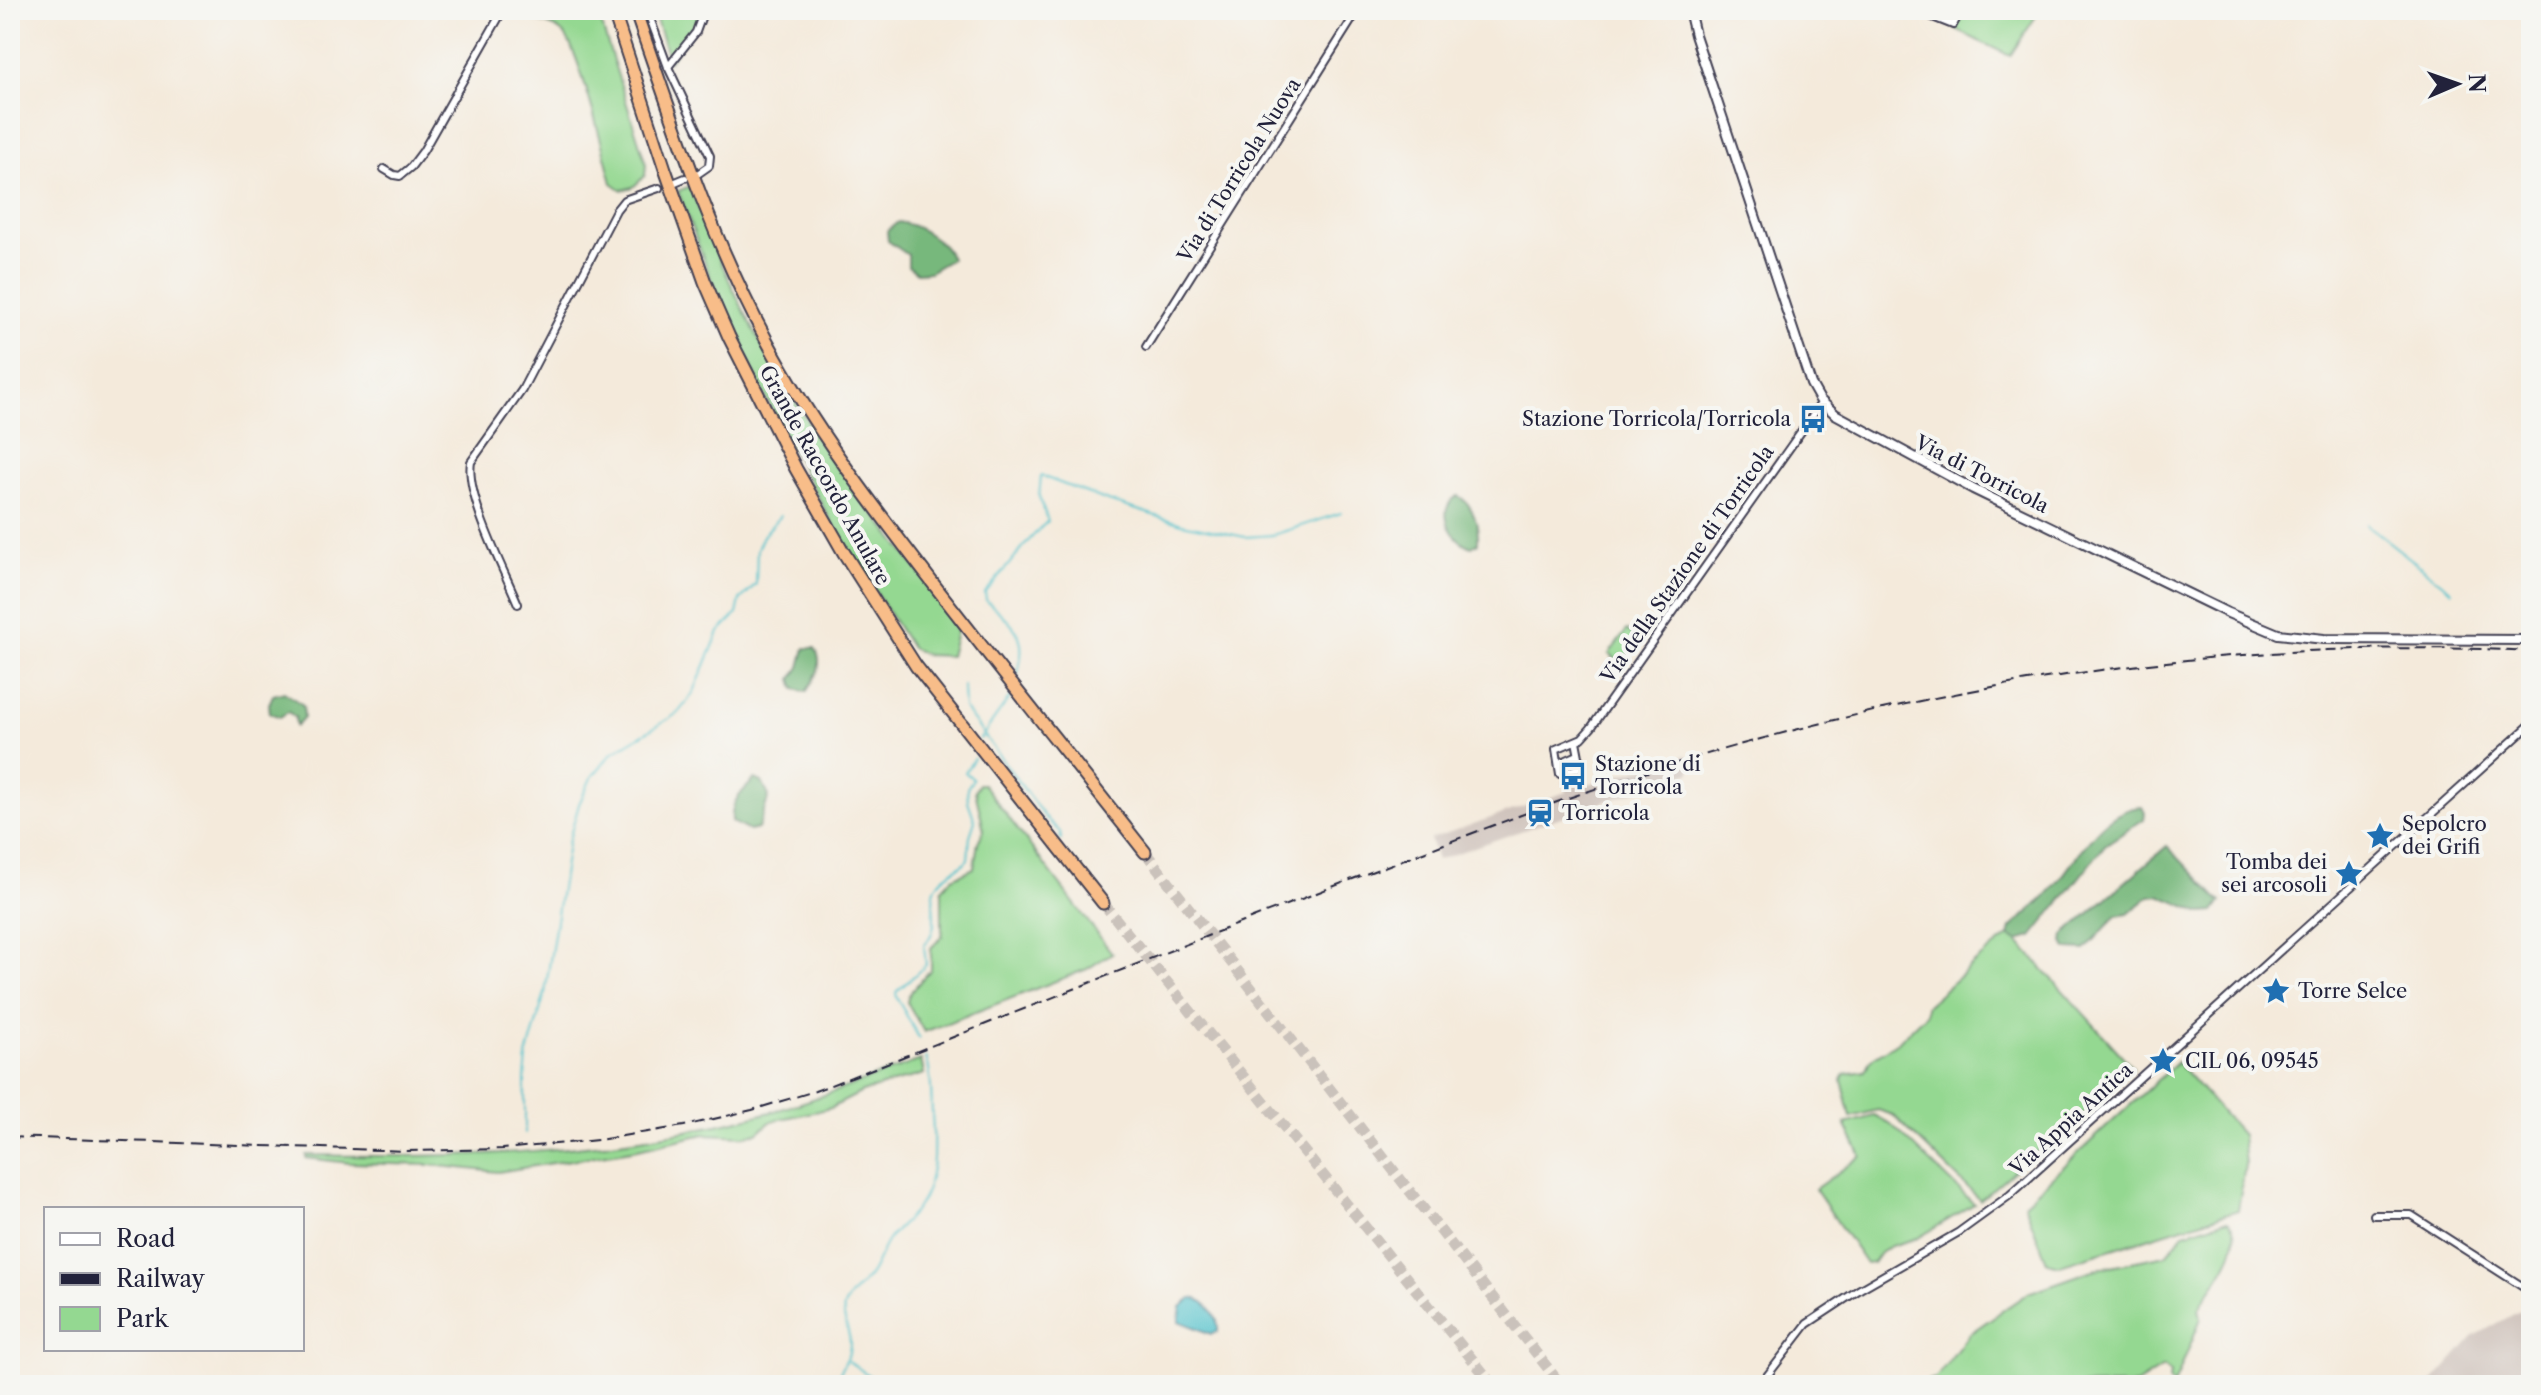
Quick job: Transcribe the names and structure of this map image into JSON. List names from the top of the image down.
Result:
{
  "streets": {
    "highway": ["Grande Raccordo Anulare"],
    "street": [
      "Via di Torricola Nuova",
      "Via di Torricola",
      "Via della Stazione di Torricola",
      "Via Appia Antica"
    ]
  },
  "crossings": [
    ["Via di Torricola", "Via della Stazione di Torricola"]
  ],
  "places": {
    "bus stop": ["Stazione Torricola/Torricola", "Stazione di Torricola"],
    "station": ["Torricola"],
    "place": [
      "Sepolcro dei Grifi",
      "Tomba dei sei arcosoli",
      "Torre Selce",
      "CIL 06, 09545"
    ]
  },
  "legend": ["Road", "Railway", "Park"],
  "north": "right"
}
